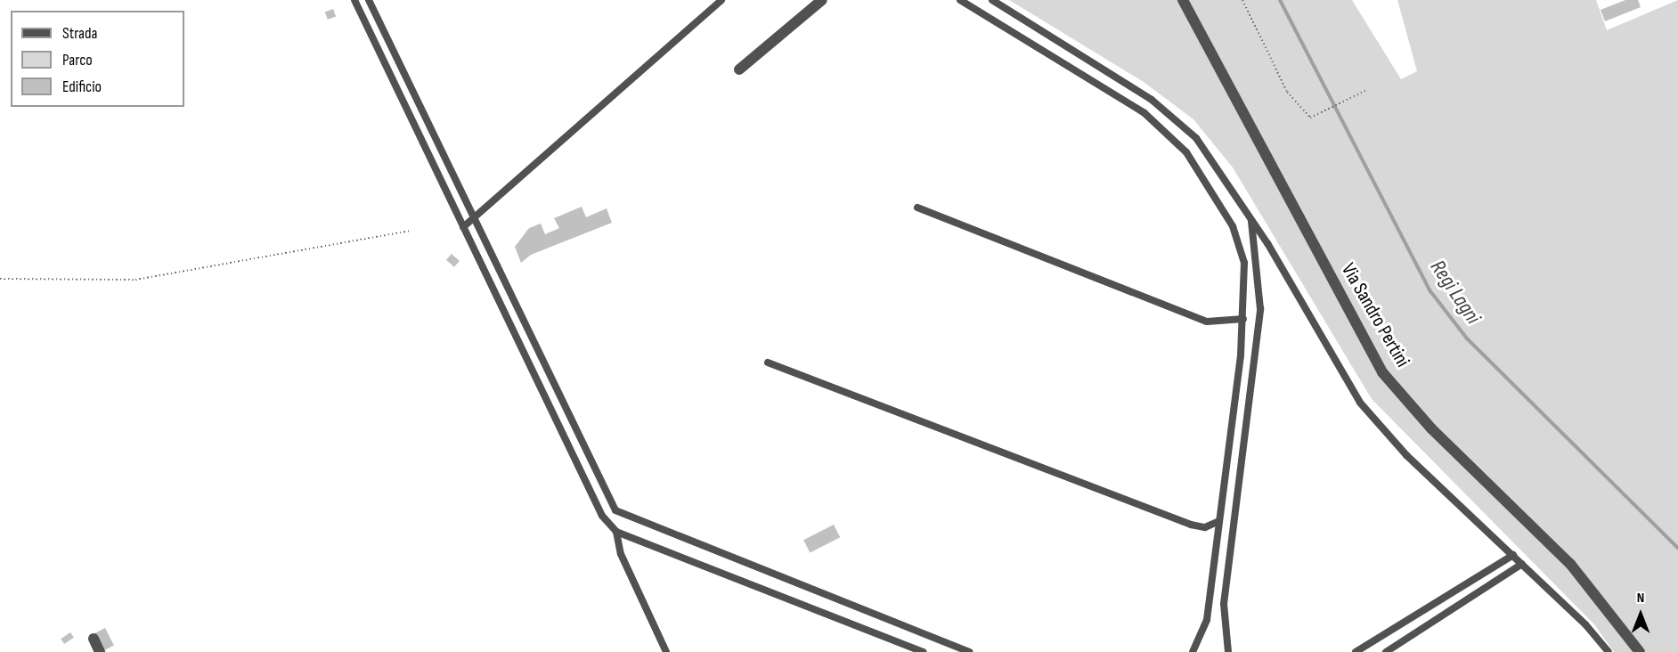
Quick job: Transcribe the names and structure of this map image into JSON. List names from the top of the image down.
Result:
{
  "streets": {
    "street": ["Via Sandro Pertini"]
  },
  "water": ["Regi Lagni"],
  "legend": ["Strada", "Parco", "Edificio"],
  "north": "top"
}
